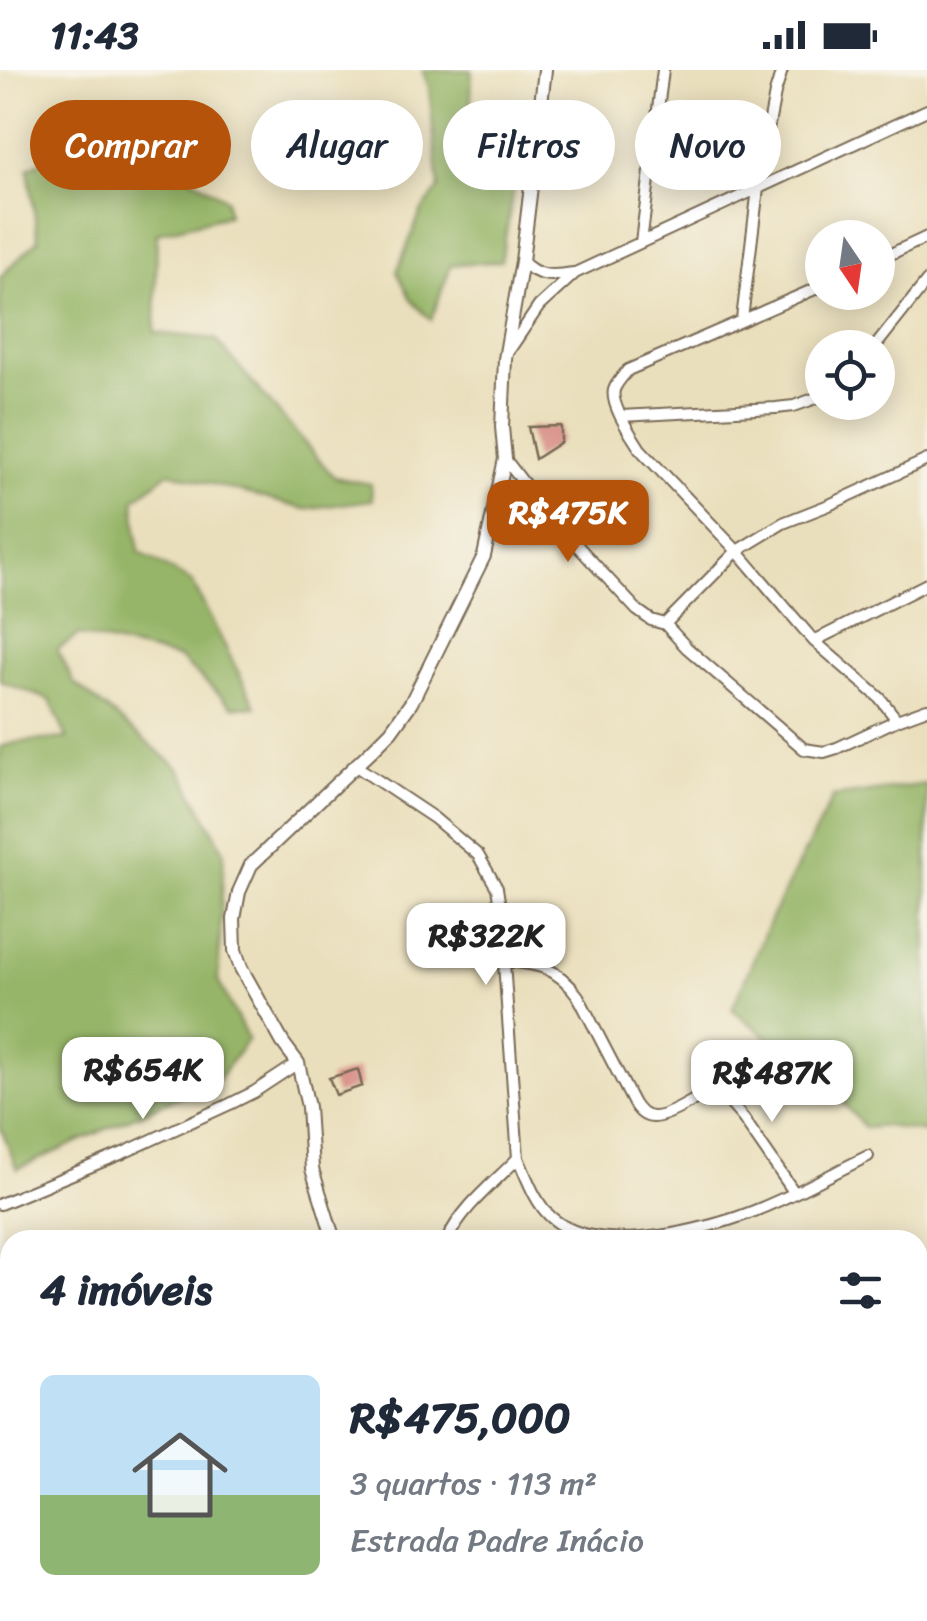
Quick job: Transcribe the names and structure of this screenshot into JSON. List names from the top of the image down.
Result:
{
  "north": "bottom",
  "page": {
    "status": "11:43",
    "chip": [
      "Comprar",
      "Alugar",
      "Filtros",
      "Novo"
    ],
    "price": [
      "R$475K",
      "R$322K",
      "R$654K",
      "R$487K"
    ],
    "heading": "4 imóveis",
    "list": [
      {
        "name": "R$475,000",
        "note": "3 quartos · 113 m² · Estrada Padre Inácio"
      }
    ]
  }
}
